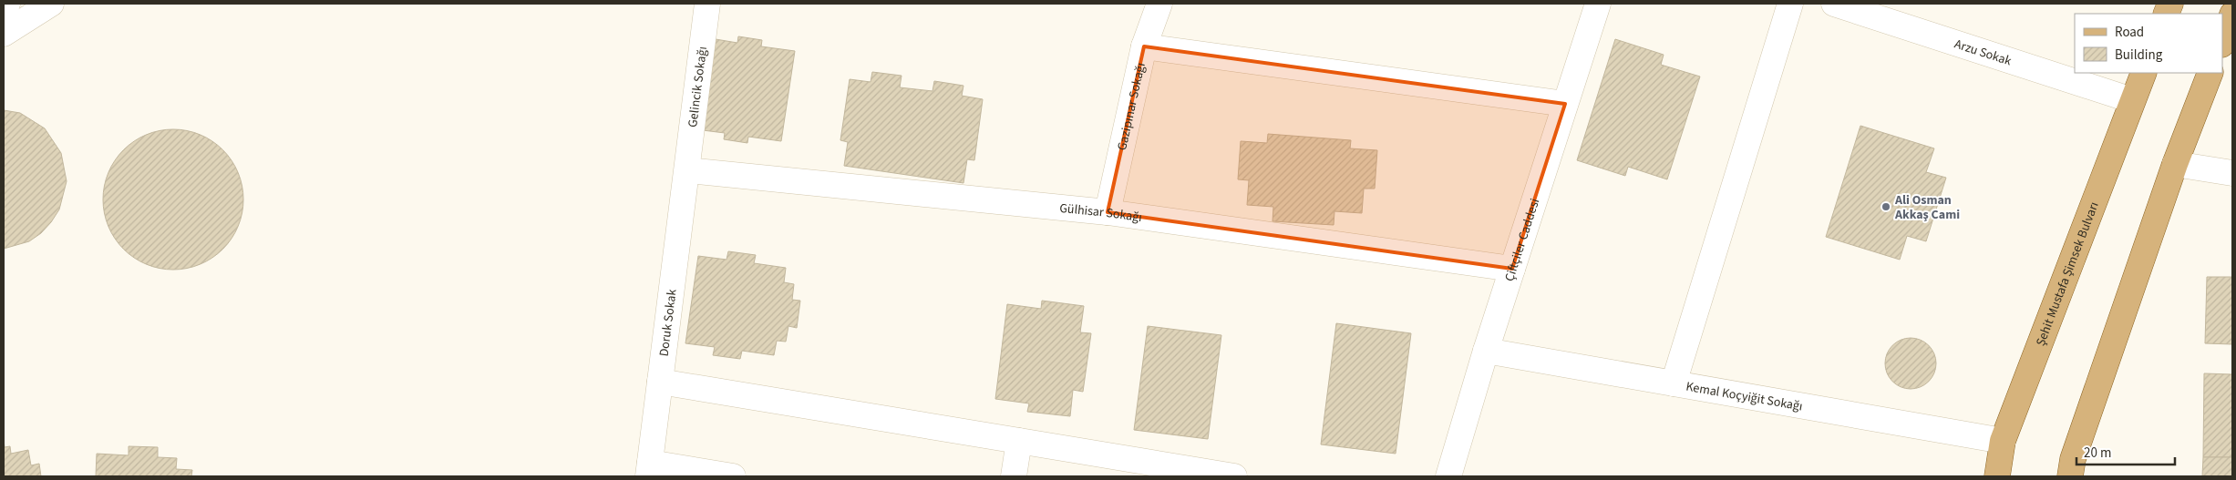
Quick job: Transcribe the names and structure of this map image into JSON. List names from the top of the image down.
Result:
{
  "streets": {
    "main road": ["Şehit Mustafa Şimsek Bulvarı"],
    "street": [
      "Arzu Sokak",
      "Gelincik Sokağı",
      "Gazipınar Sokağı",
      "Gülhisar Sokağı",
      "Çiftçiler Caddesi",
      "Doruk Sokak",
      "Kemal Koçyiğit Sokağı"
    ]
  },
  "crossings": [
    ["Arzu Sokak", "Şehit Mustafa Şimsek Bulvarı"],
    ["Gelincik Sokağı", "Gülhisar Sokağı"],
    ["Gelincik Sokağı", "Doruk Sokak"],
    ["Gazipınar Sokağı", "Gülhisar Sokağı"],
    ["Gülhisar Sokağı", "Çiftçiler Caddesi"],
    ["Gülhisar Sokağı", "Doruk Sokak"],
    ["Çiftçiler Caddesi", "Kemal Koçyiğit Sokağı"],
    ["Şehit Mustafa Şimsek Bulvarı", "Kemal Koçyiğit Sokağı"]
  ],
  "places": ["Ali Osman Akkaş Cami"],
  "legend": ["Road", "Building"],
  "scale_bar": "20 m"
}
